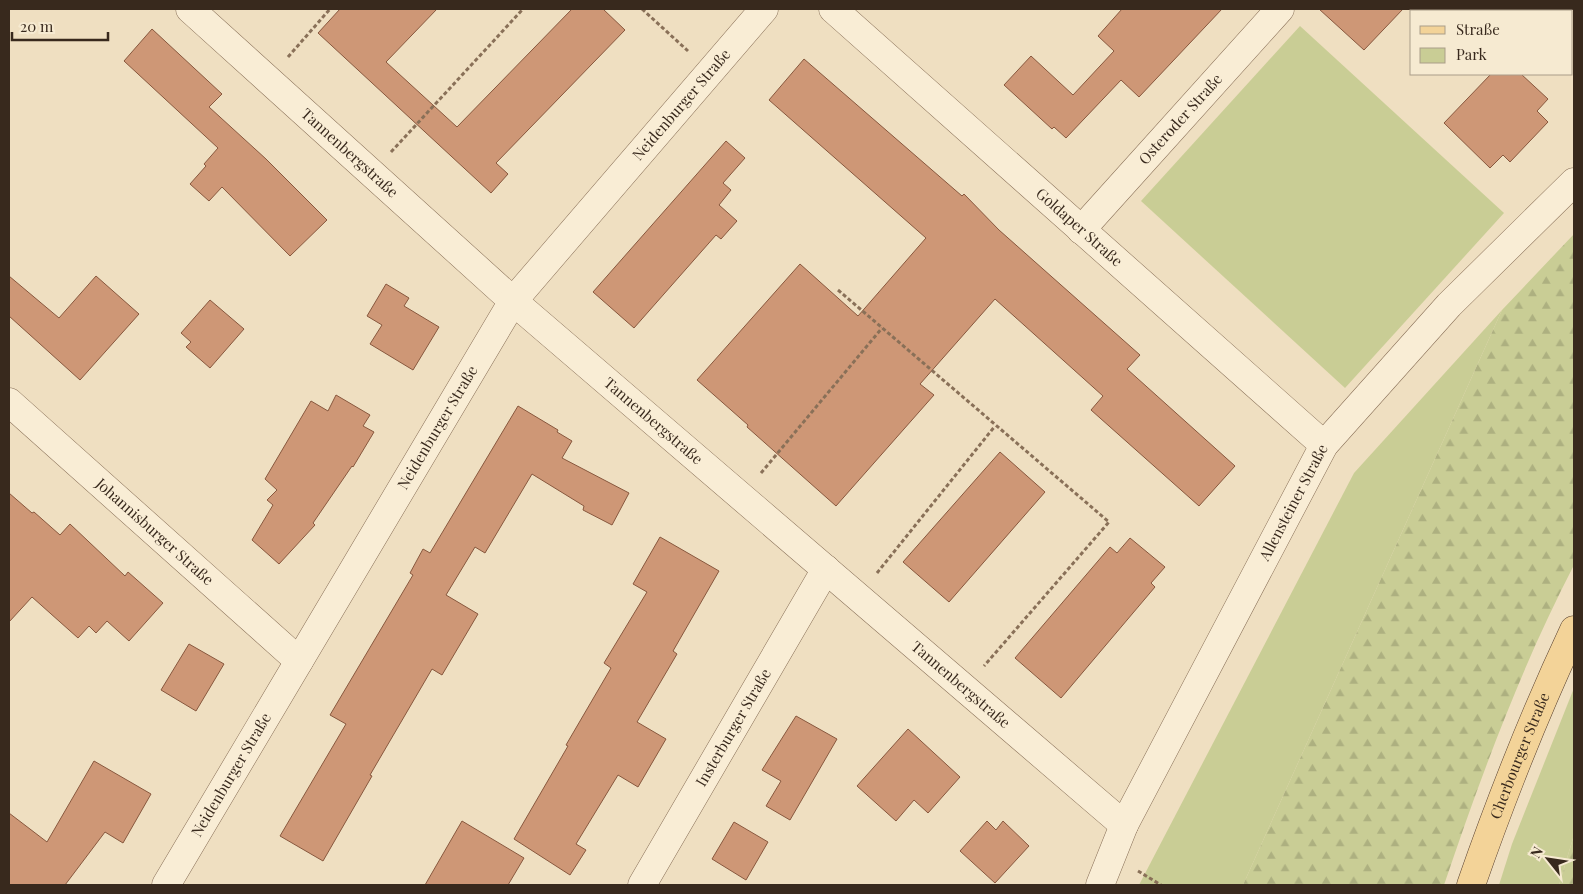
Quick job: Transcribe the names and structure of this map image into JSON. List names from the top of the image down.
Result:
{
  "streets": {
    "main road": ["Cherbourger Straße"],
    "street": [
      "Neidenburger Straße",
      "Osteroder Straße",
      "Tannenbergstraße",
      "Goldaper Straße",
      "Allensteiner Straße",
      "Johannisburger Straße",
      "Insterburger Straße"
    ]
  },
  "crossings": [
    ["Neidenburger Straße", "Tannenbergstraße"],
    ["Neidenburger Straße", "Johannisburger Straße"],
    ["Osteroder Straße", "Goldaper Straße"],
    ["Tannenbergstraße", "Allensteiner Straße"],
    ["Tannenbergstraße", "Insterburger Straße"],
    ["Goldaper Straße", "Allensteiner Straße"]
  ],
  "legend": ["Straße", "Park"],
  "scale_bar": "20 m",
  "north": "top left"
}
